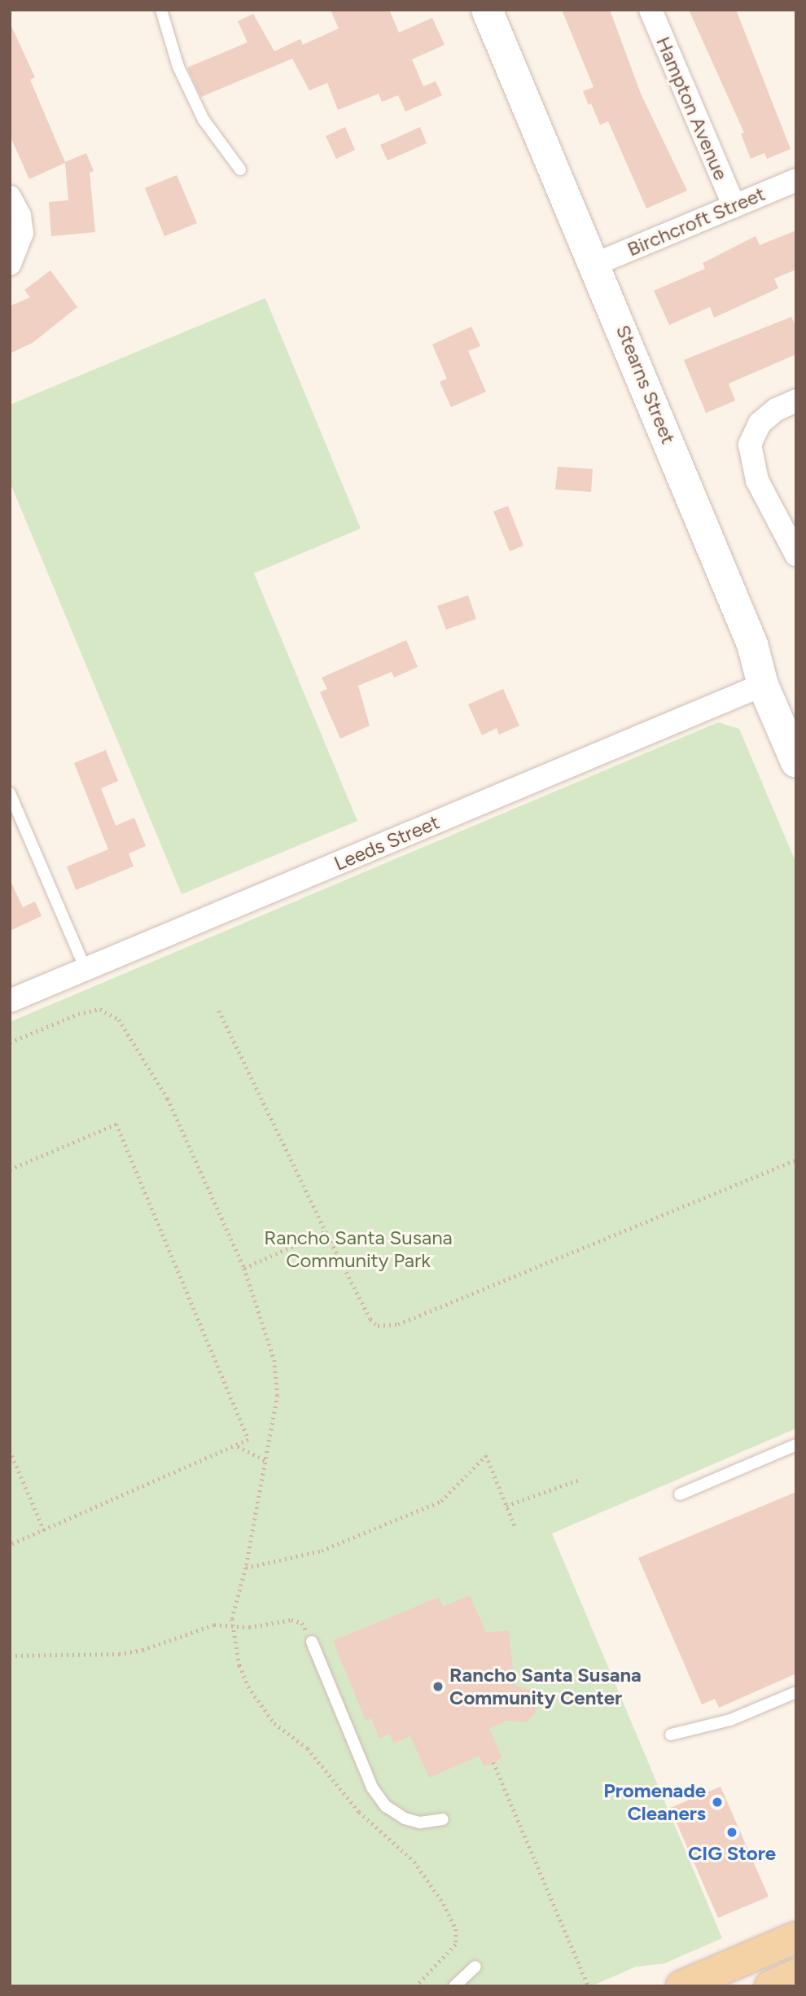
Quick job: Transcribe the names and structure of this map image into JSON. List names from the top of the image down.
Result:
{
  "streets": {
    "main road": ["Stearns Street"],
    "street": ["Hampton Avenue", "Birchcroft Street", "Leeds Street"]
  },
  "crossings": [
    ["Hampton Avenue", "Birchcroft Street"],
    ["Birchcroft Street", "Stearns Street"],
    ["Stearns Street", "Leeds Street"]
  ],
  "parks": ["Rancho Santa Susana Community Park"],
  "places": ["Rancho Santa Susana Community Center", "Promenade Cleaners", "CIG Store"]
}
